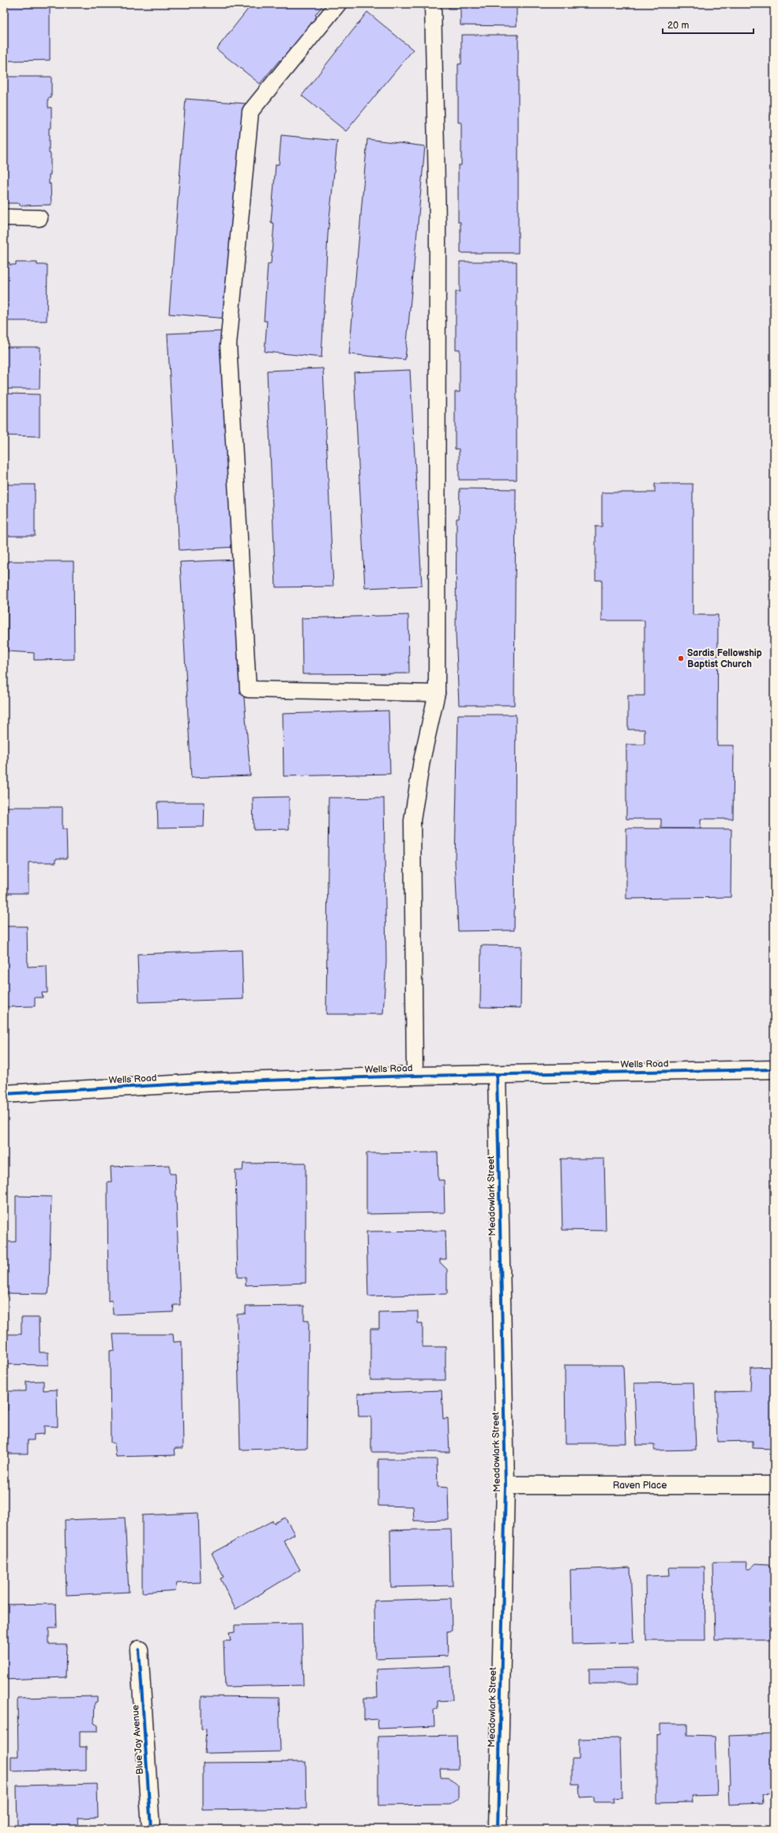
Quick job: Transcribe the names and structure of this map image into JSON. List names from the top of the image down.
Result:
{
  "streets": {
    "street": [
      "Wells Road",
      "Meadowlark Street",
      "Raven Place",
      "Blue Jay Avenue"
    ]
  },
  "crossings": [
    ["Wells Road", "Meadowlark Street"],
    ["Meadowlark Street", "Raven Place"]
  ],
  "places": ["Sardis Fellowship Baptist Church"],
  "scale_bar": "20 m"
}
